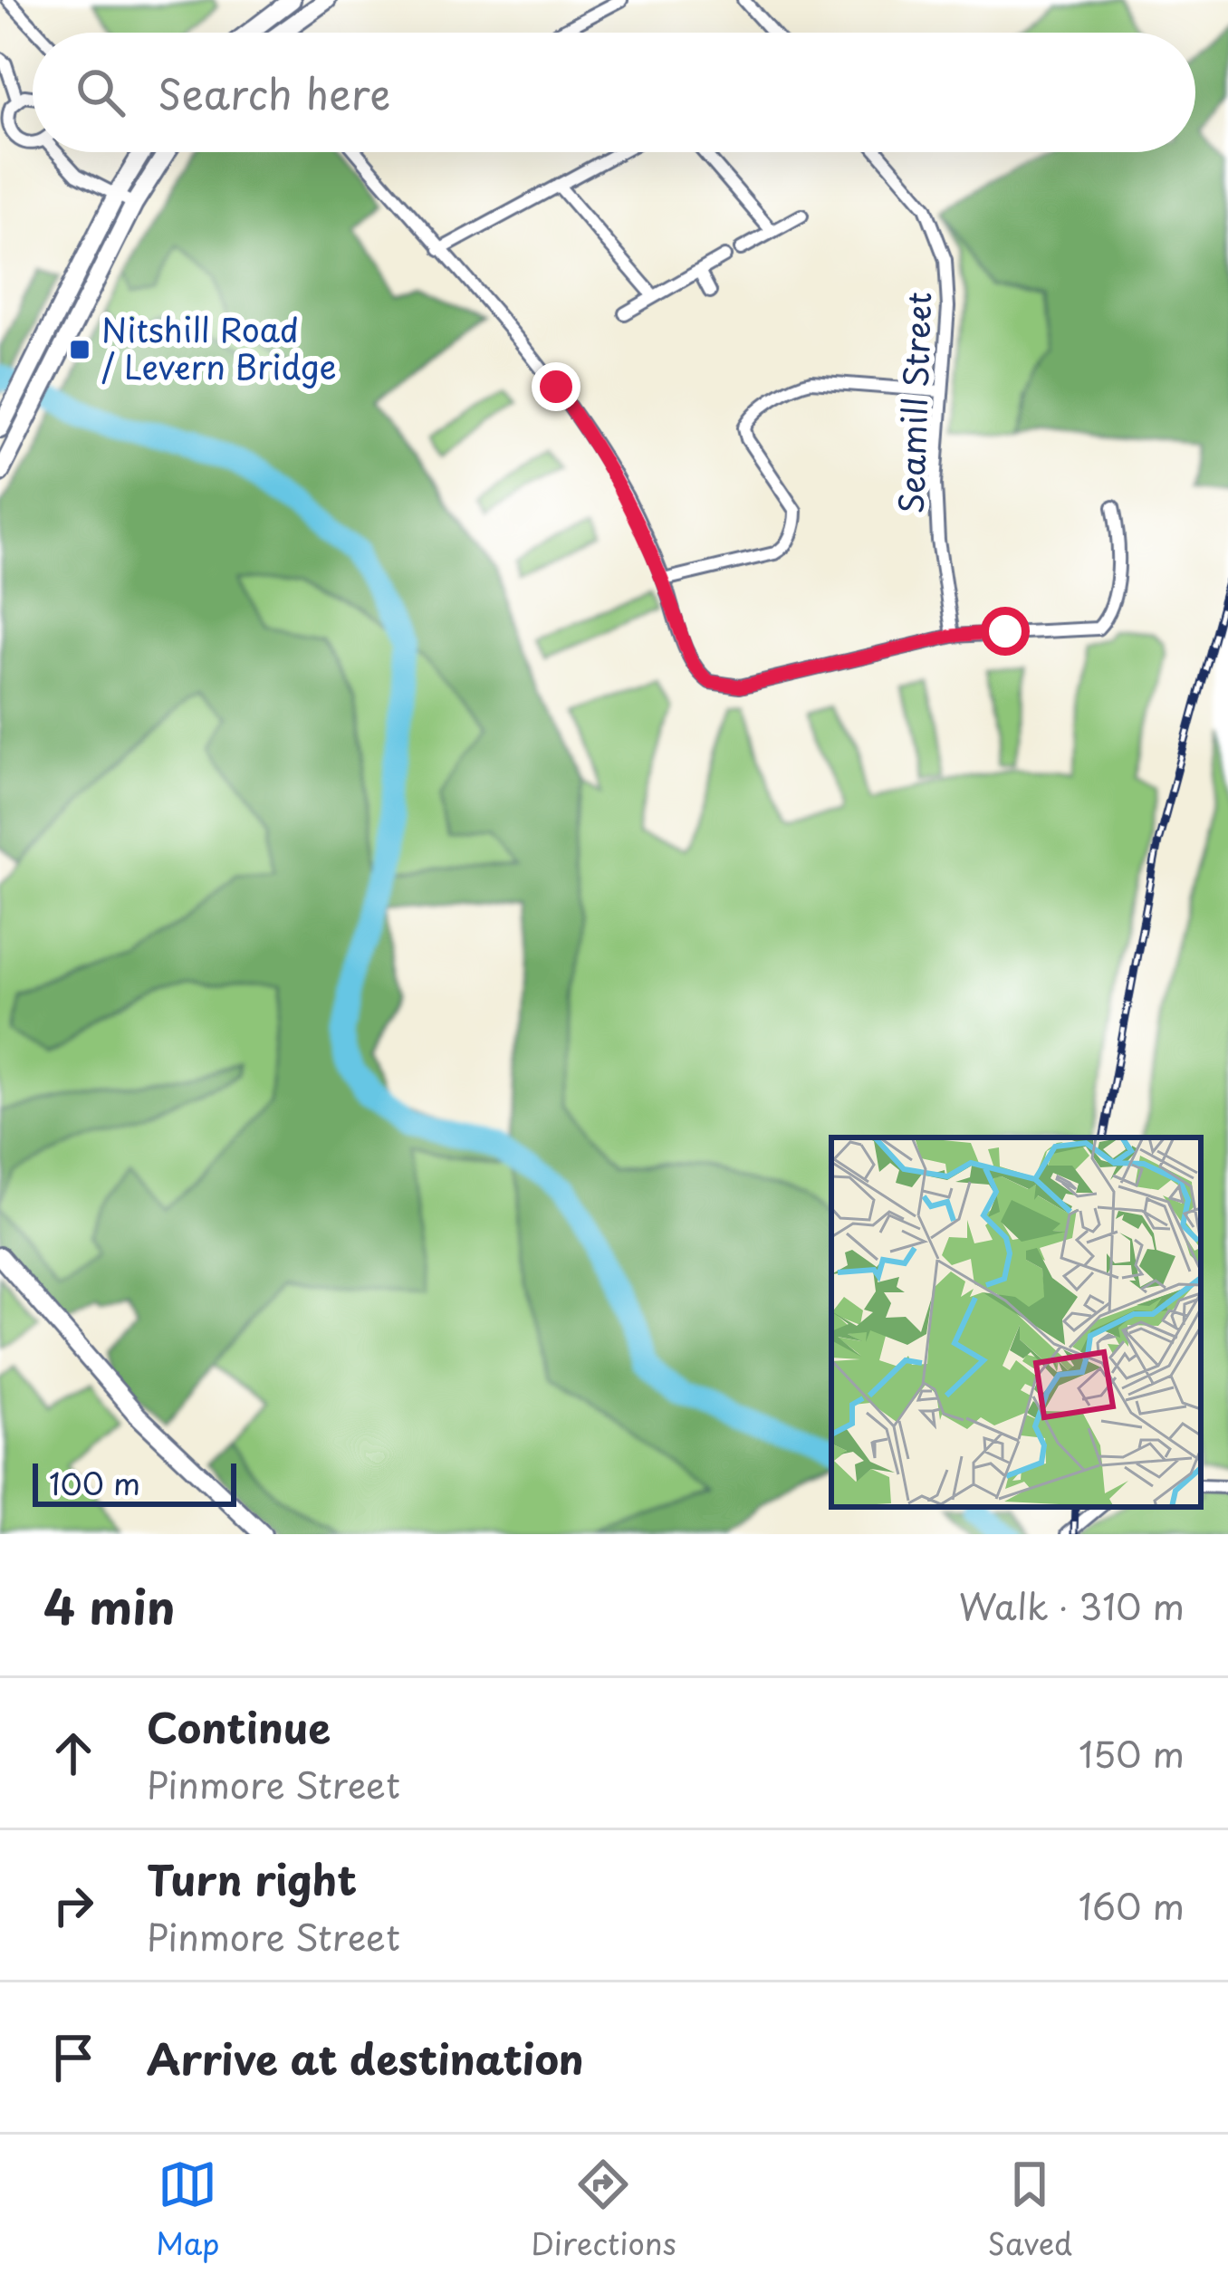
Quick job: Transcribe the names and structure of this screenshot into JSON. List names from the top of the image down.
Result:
{
  "streets": {
    "street": ["Seamill Street"]
  },
  "places": {
    "transit": ["Nitshill Road / Levern Bridge"]
  },
  "scale_bar": "100 m",
  "page": {
    "search": "Search here",
    "scale": "100 m",
    "heading": ["4 min", "Walk · 310 m"],
    "list": [
      ["Continue", "Pinmore Street", "150 m"],
      ["Turn right", "Pinmore Street", "160 m"],
      "Arrive at destination"
    ],
    "nav": ["Map", "Directions", "Saved"]
  }
}
